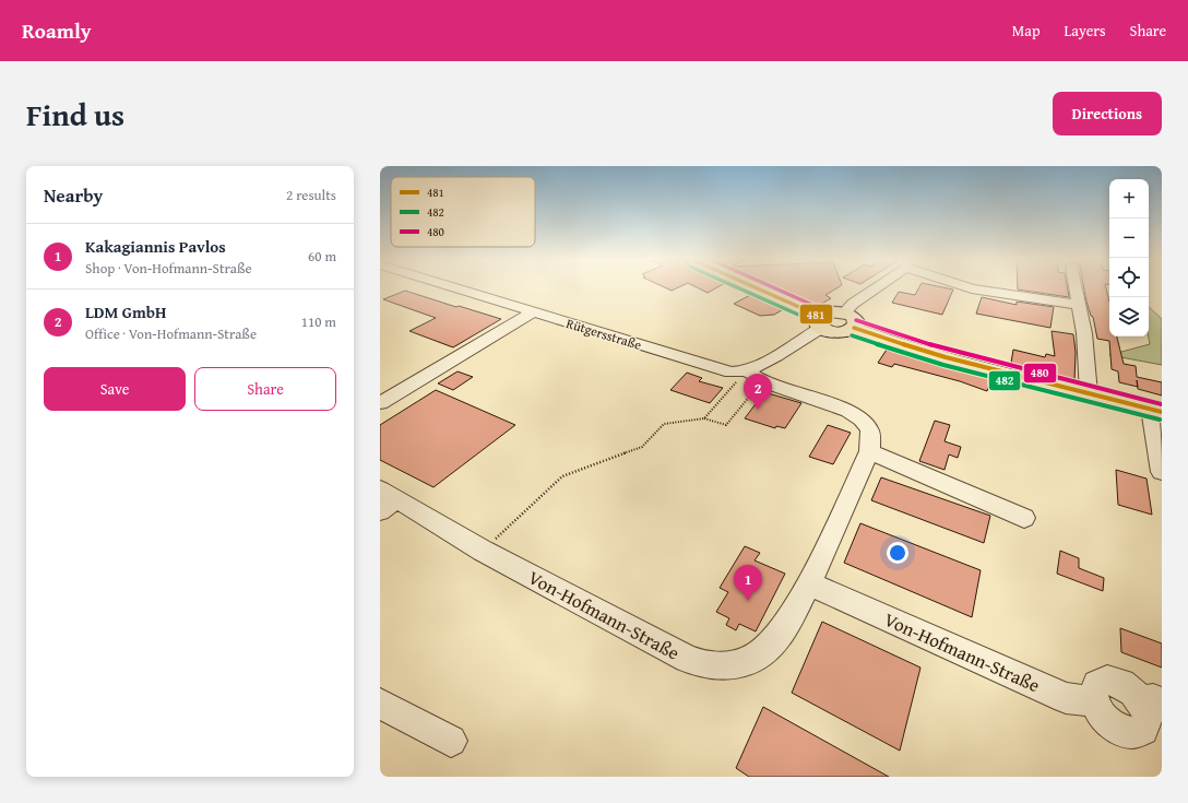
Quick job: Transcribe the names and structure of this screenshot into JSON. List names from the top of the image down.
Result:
{
  "streets": {
    "street": ["Rütgersstraße", "Von-Hofmann-Straße"]
  },
  "crossings": [
    ["Rütgersstraße", "Von-Hofmann-Straße"]
  ],
  "lines": ["transit line 481", "transit line 482", "transit line 480"],
  "legend": ["481", "482", "480"],
  "page": {
    "header": "Roamly",
    "nav": ["Map", "Layers", "Share"],
    "title": "Find us",
    "buttons": [
      "Directions",
      ["Save", "Share"]
    ],
    "heading": ["Nearby", "2 results"],
    "map_buttons": ["+", "−"],
    "list": [
      {
        "mark": "1",
        "name": "Kakagiannis Pavlos",
        "note": "Shop · Von-Hofmann-Straße",
        "value": "60 m"
      },
      {
        "mark": "2",
        "name": "LDM GmbH",
        "note": "Office · Von-Hofmann-Straße",
        "value": "110 m"
      }
    ],
    "pins": ["2", "1"]
  }
}
